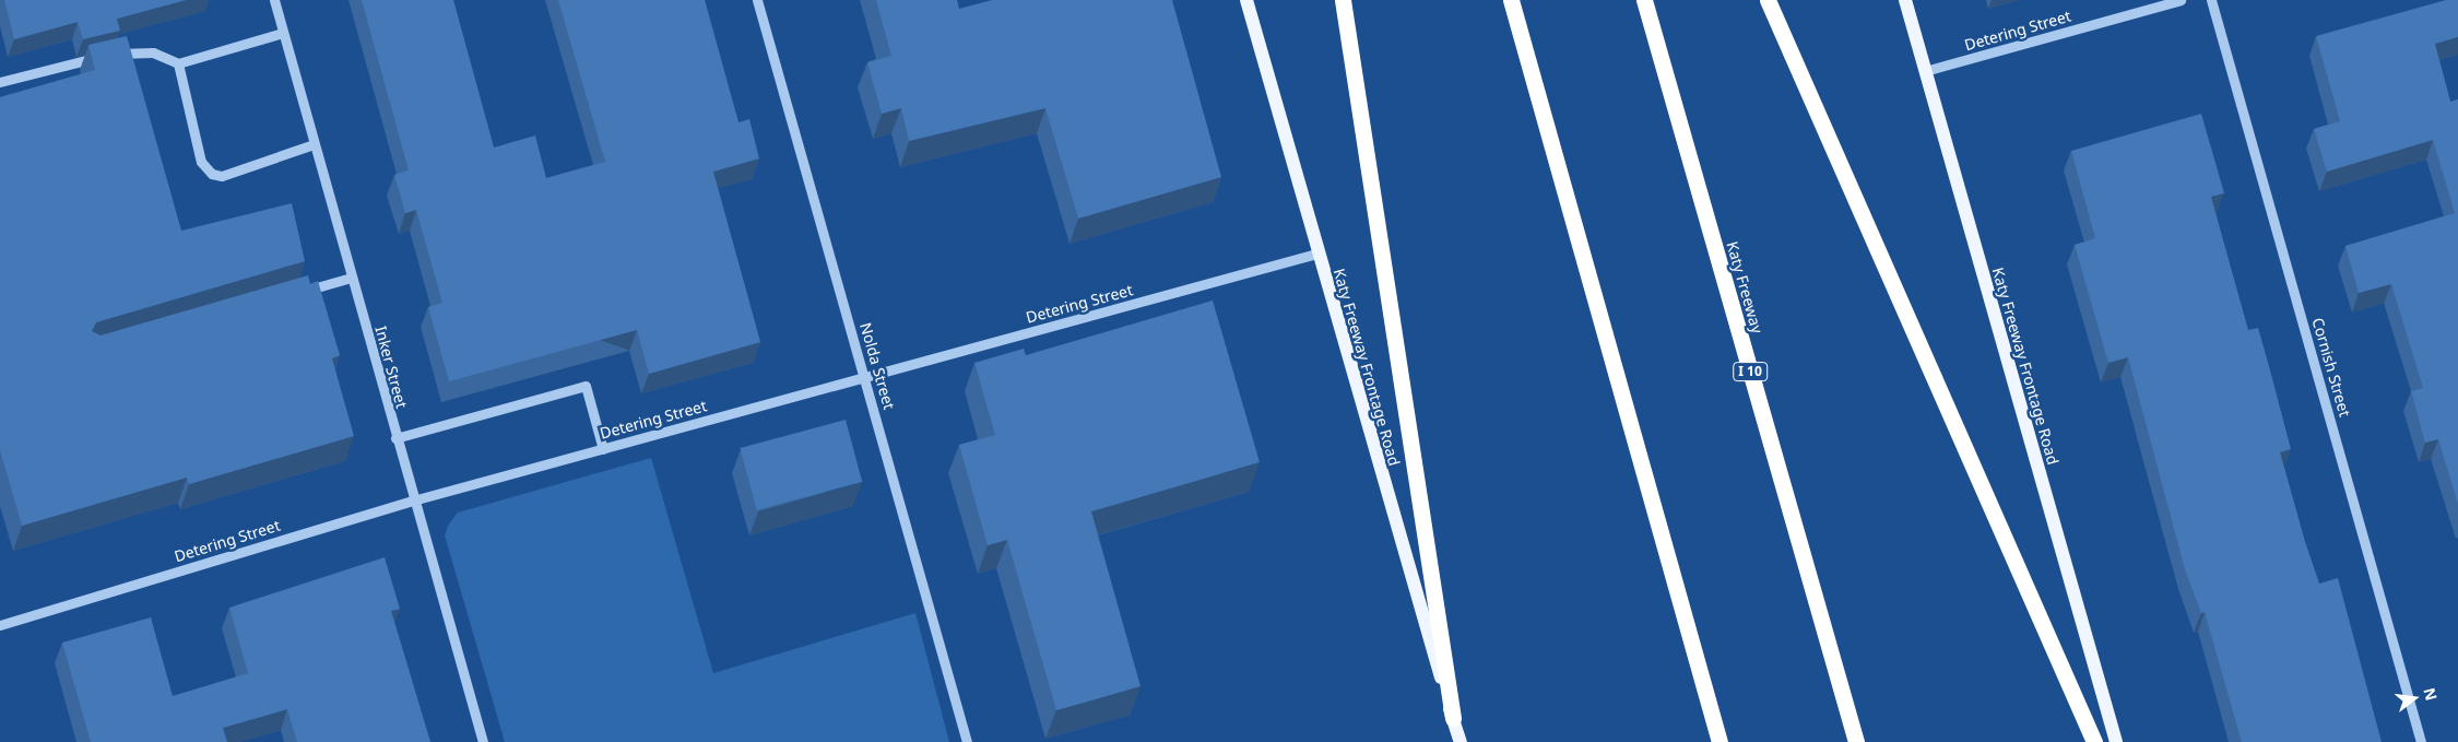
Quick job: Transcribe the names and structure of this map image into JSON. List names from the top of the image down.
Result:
{
  "streets": {
    "highway": ["Katy Freeway", "I 10"],
    "main road": ["Katy Freeway Frontage Road"],
    "street": [
      "Detering Street",
      "Nolda Street",
      "Inker Street",
      "Cornish Street"
    ]
  },
  "crossings": [
    ["Detering Street", "Nolda Street"],
    ["Detering Street", "Katy Freeway Frontage Road"],
    ["Detering Street", "Inker Street"]
  ],
  "north": "right"
}
